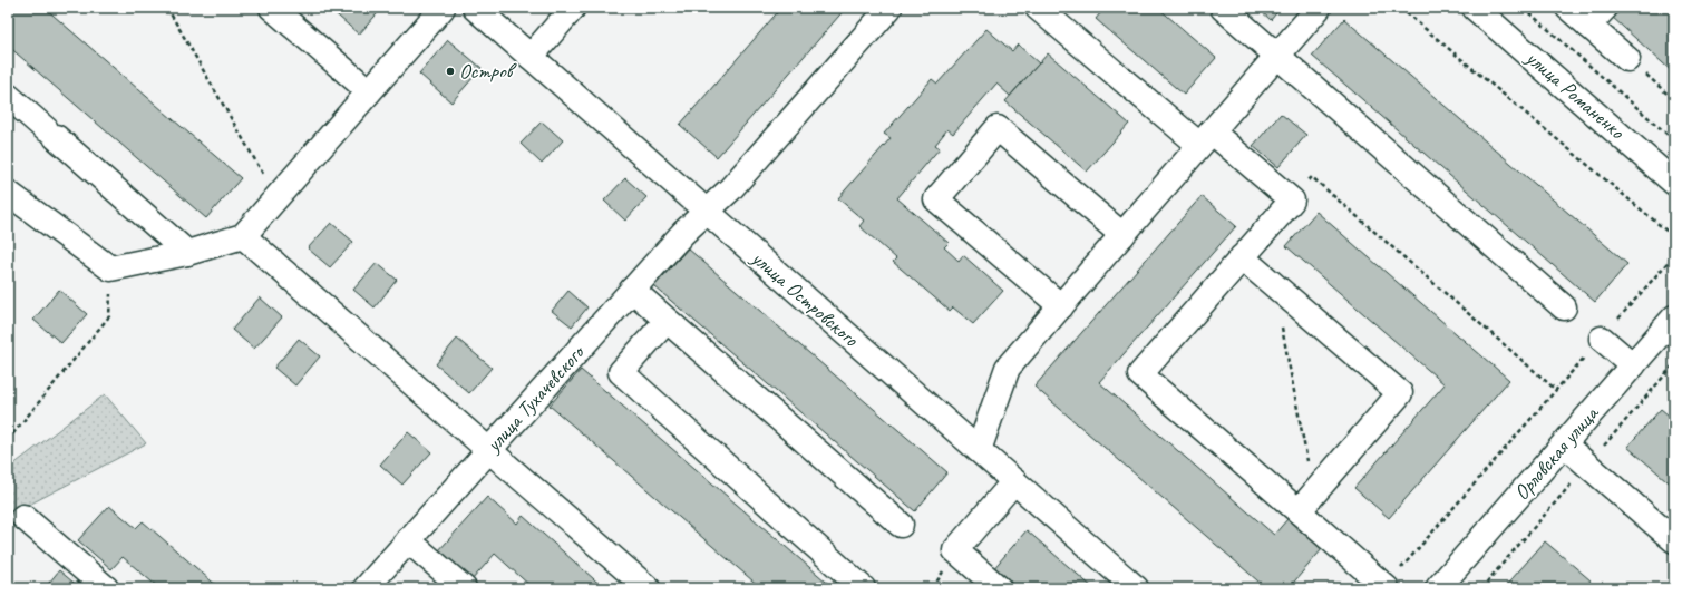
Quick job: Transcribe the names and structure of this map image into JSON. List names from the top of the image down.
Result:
{
  "streets": {
    "street": [
      "улица Романенко",
      "улица Островского",
      "улица Тухачевского",
      "Орловская улица"
    ]
  },
  "crossings": [
    ["улица Островского", "улица Тухачевского"]
  ],
  "places": ["Остров"]
}
